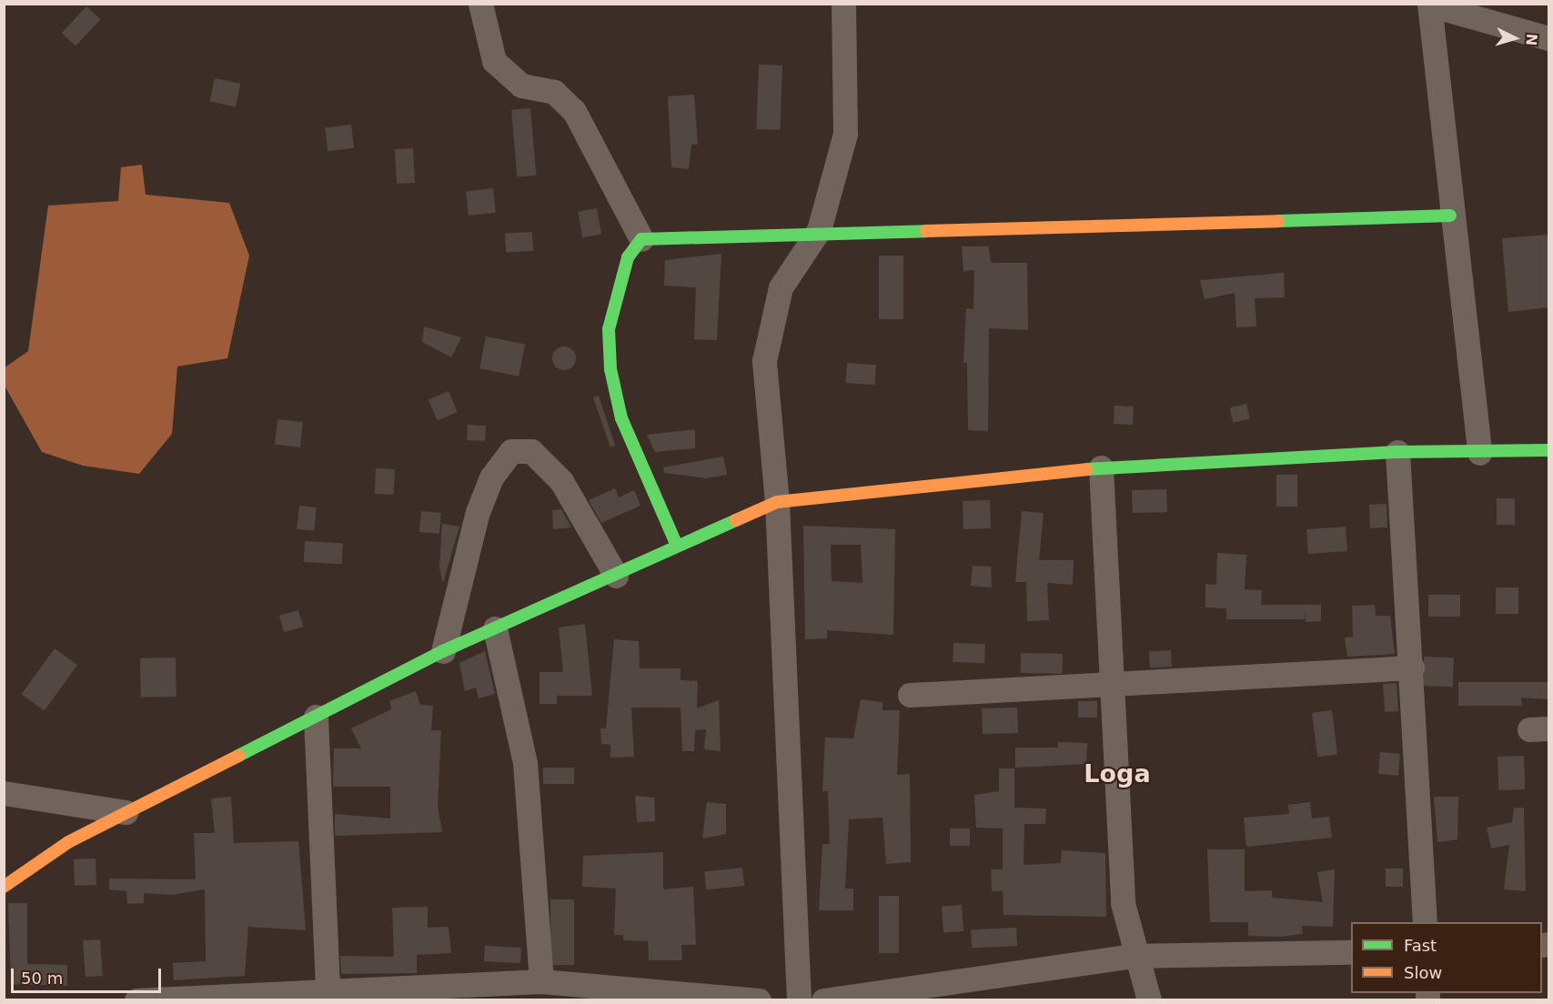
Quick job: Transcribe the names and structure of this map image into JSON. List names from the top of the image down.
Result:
{
  "districts": ["Loga"],
  "legend": ["Fast", "Slow"],
  "scale_bar": "50 m",
  "north": "right"
}
